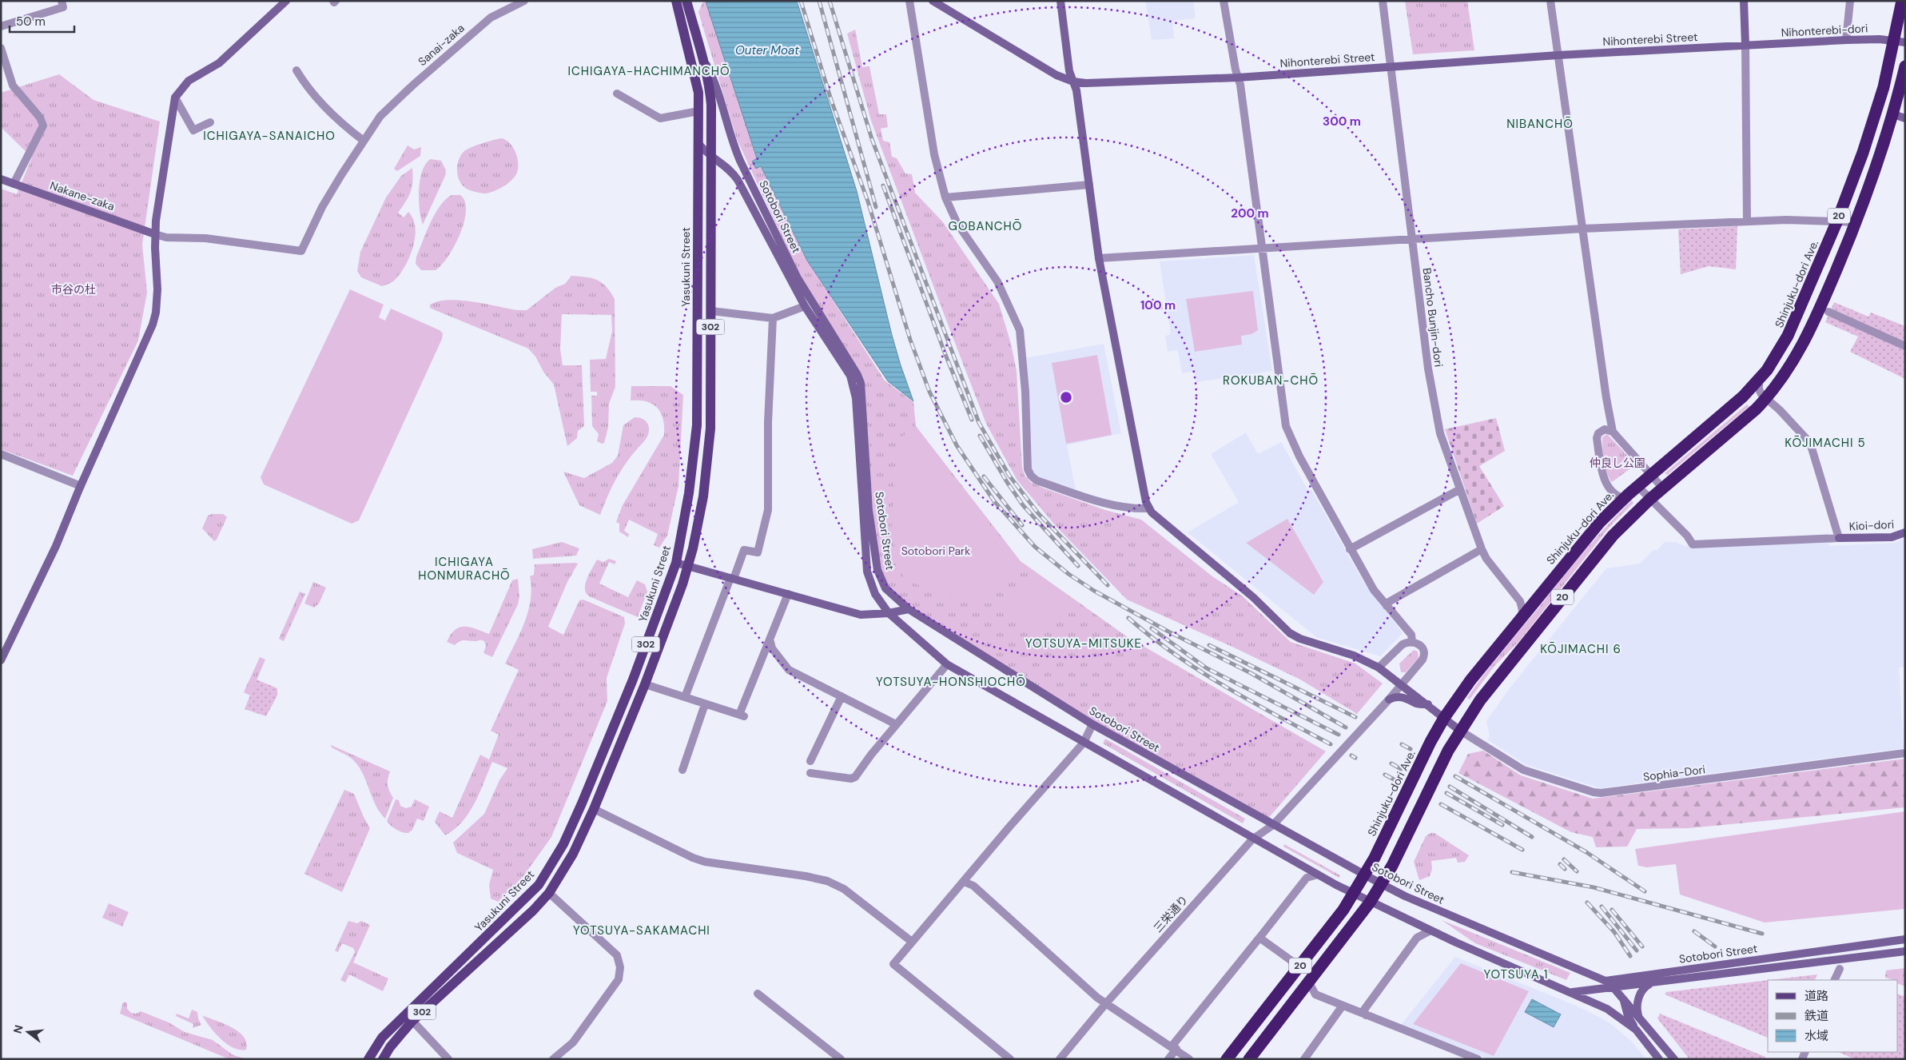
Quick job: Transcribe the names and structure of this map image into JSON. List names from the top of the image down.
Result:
{
  "streets": {
    "highway": ["20", "Shinjuku-dori Ave."],
    "main road": [
      "Nihonterebi-dori",
      "Nihonterebi Street",
      "Nakane-zaka",
      "Sotobori Street",
      "Yasukuni Street",
      "302",
      "Kioi-dori"
    ],
    "street": [
      "Sanai-zaka",
      "Bancho Bunjin-dori",
      "Sophia-Dori",
      "三栄通り"
    ]
  },
  "crossings": [
    ["Nihonterebi-dori", "Nihonterebi Street"],
    ["Nihonterebi-dori", "Shinjuku-dori Ave."],
    ["Nihonterebi Street", "Bancho Bunjin-dori"],
    ["Sanai-zaka", "Nakane-zaka"],
    ["20", "Sotobori Street"],
    ["20", "Sophia-Dori"],
    ["Sotobori Street", "Yasukuni Street"],
    ["Sotobori Street", "Shinjuku-dori Ave."],
    ["Sotobori Street", "302"],
    ["Sotobori Street", "三栄通り"],
    ["Shinjuku-dori Ave.", "Bancho Bunjin-dori"]
  ],
  "districts": [
    "ICHIGAYA-HACHIMANCHŌ",
    "NIBANCHŌ",
    "ICHIGAYA-SANAICHO",
    "GOBANCHŌ",
    "ROKUBAN-CHŌ",
    "KŌJIMACHI 5",
    "ICHIGAYA HONMURACHŌ",
    "YOTSUYA-MITSUKE",
    "KŌJIMACHI 6",
    "YOTSUYA-HONSHIOCHŌ",
    "YOTSUYA-SAKAMACHI",
    "YOTSUYA 1"
  ],
  "water": ["Outer Moat"],
  "parks": ["市谷の杜", "仲良し公園", "Sotobori Park"],
  "legend": ["道路", "鉄道", "水域"],
  "scale_bar": "50 m",
  "north": "left",
  "rings": ["300 m", "200 m", "100 m"]
}
